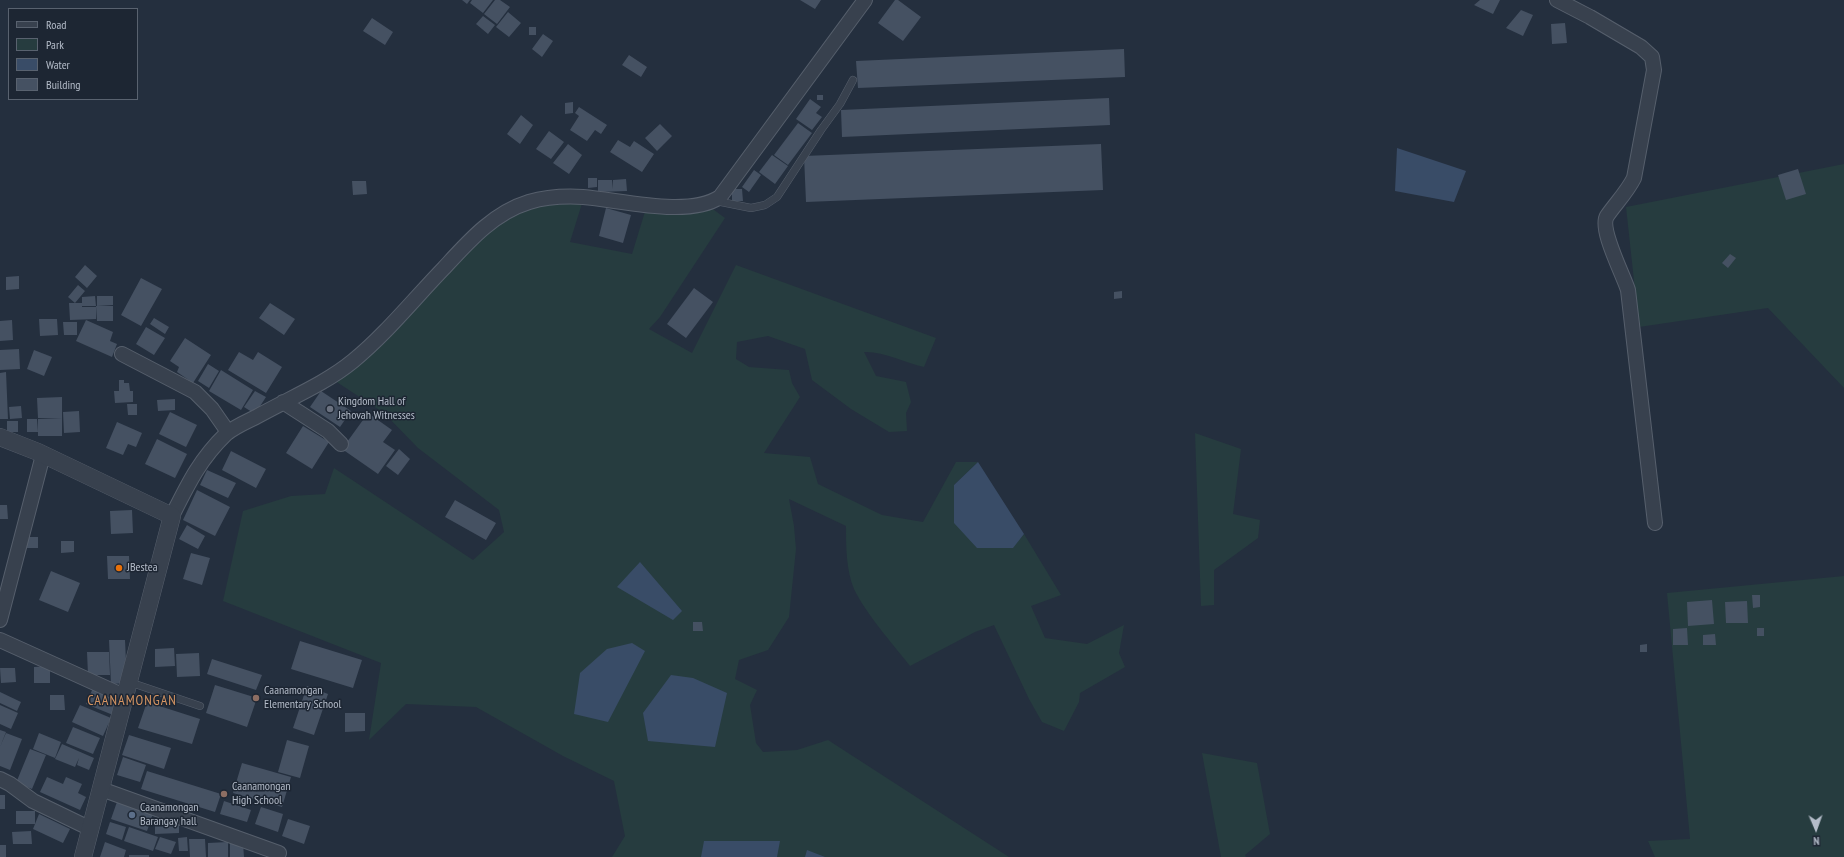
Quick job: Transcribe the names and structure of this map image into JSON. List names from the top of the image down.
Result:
{
  "districts": ["CAANAMONGAN"],
  "places": [
    "Kingdom Hall of Jehovah Witnesses",
    "JBestea",
    "Caanamongan Elementary School",
    "Caanamongan High School",
    "Caanamongan Barangay hall"
  ],
  "legend": [
    "Road",
    "Park",
    "Water",
    "Building"
  ],
  "north": "bottom"
}
